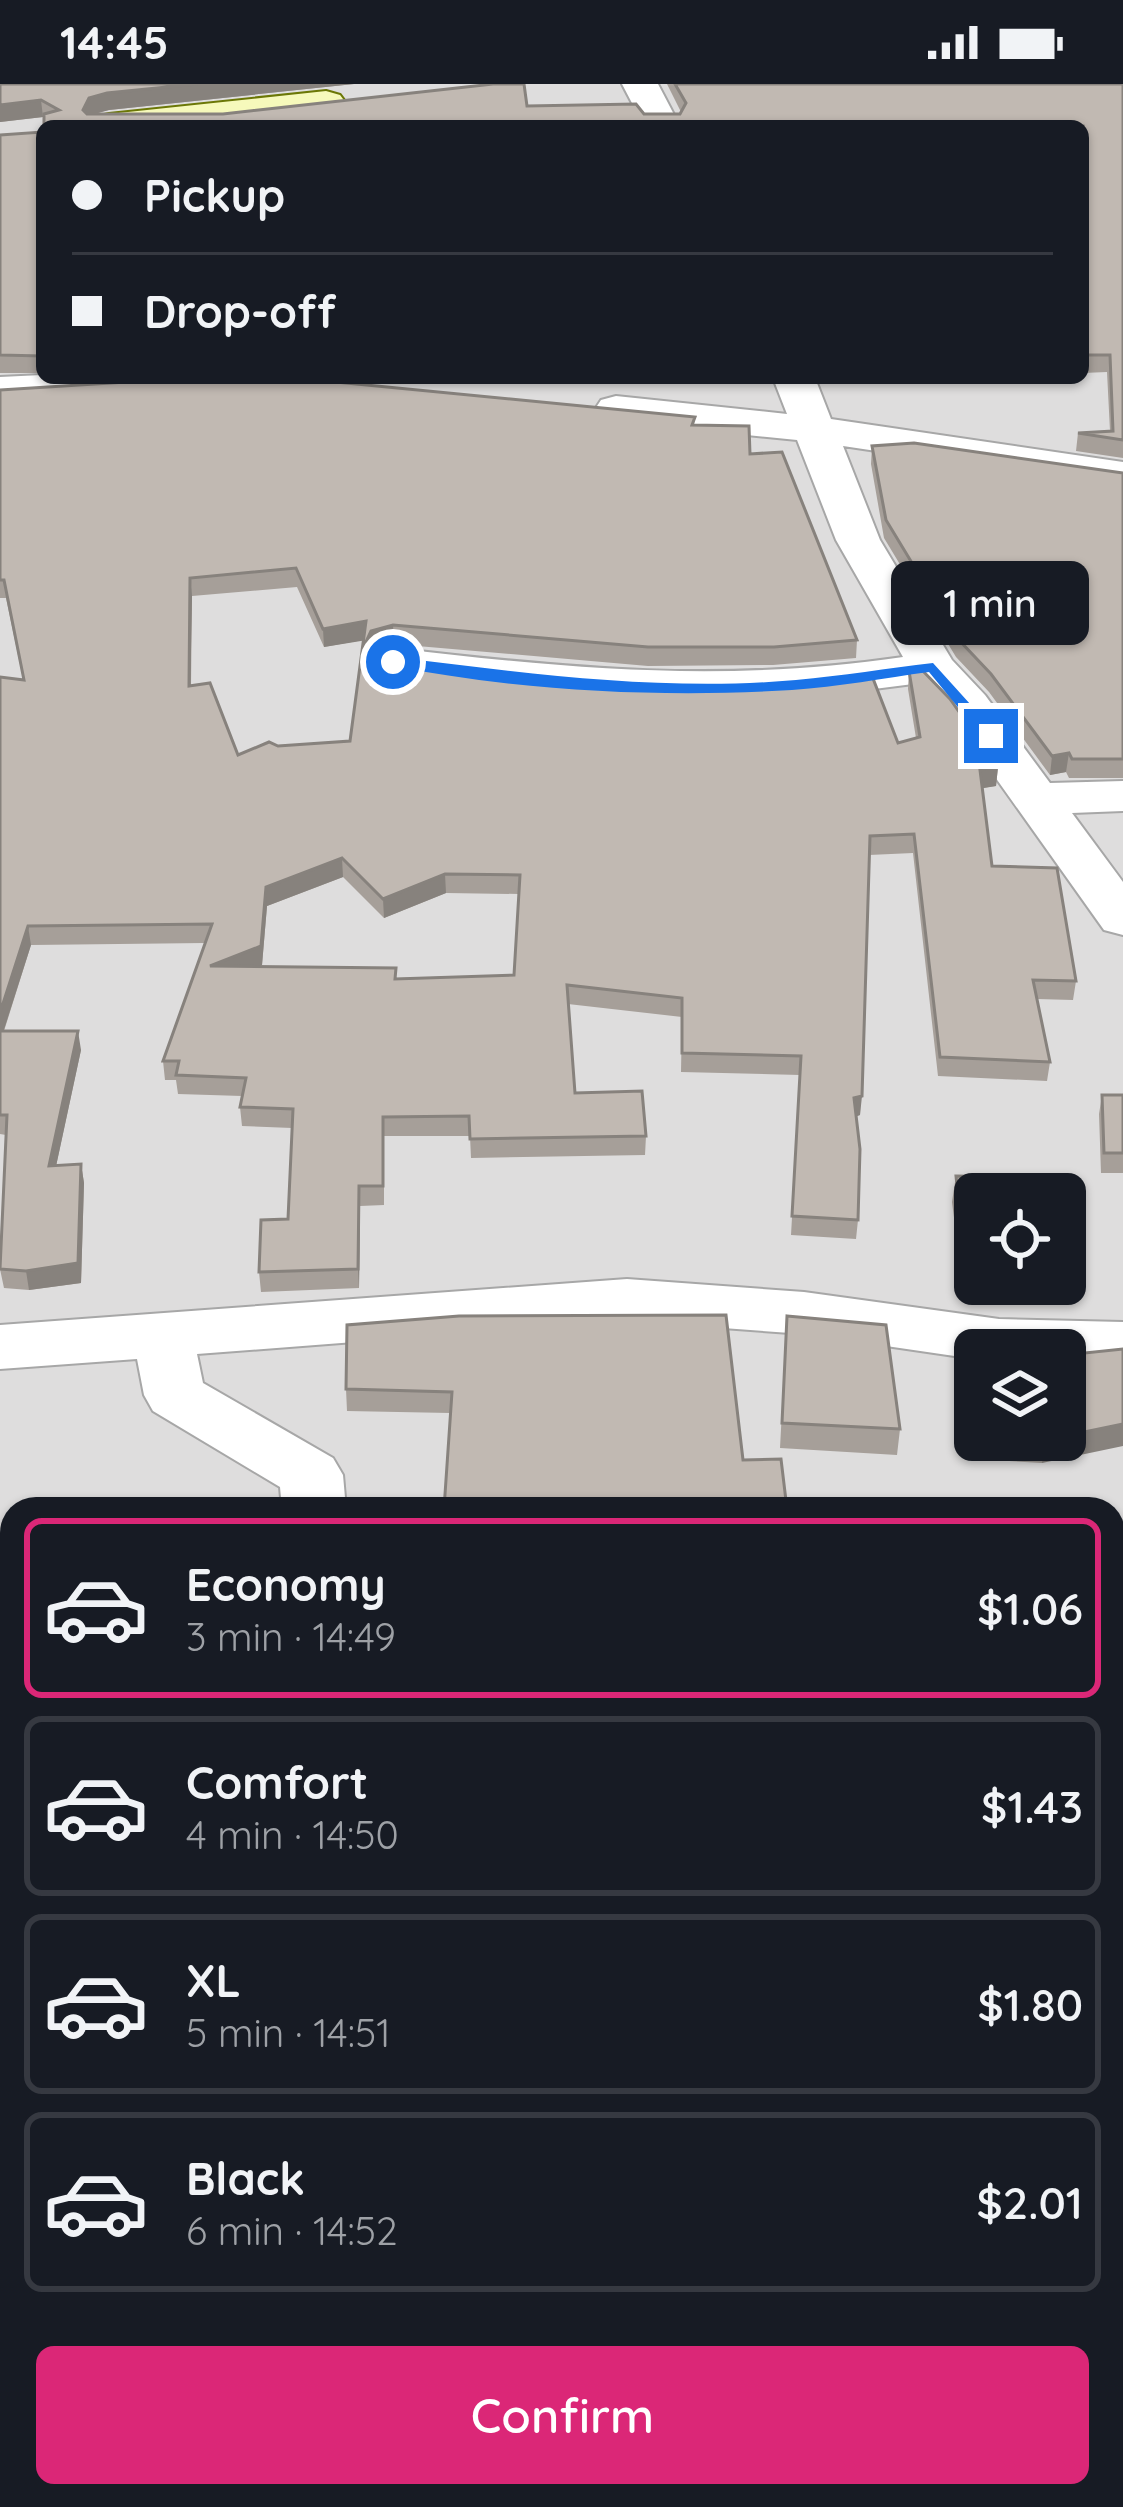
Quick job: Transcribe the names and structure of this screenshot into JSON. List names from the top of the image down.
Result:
{
  "page": {
    "status": "14:45",
    "banner": ["Pickup", "Drop-off"],
    "bubble": "1 min",
    "list": [
      {
        "name": "Economy",
        "note": "3 min · 14:49",
        "value": "$1.06"
      },
      {
        "name": "Comfort",
        "note": "4 min · 14:50",
        "value": "$1.43"
      },
      {
        "name": "XL",
        "note": "5 min · 14:51",
        "value": "$1.80"
      },
      {
        "name": "Black",
        "note": "6 min · 14:52",
        "value": "$2.01"
      }
    ],
    "buttons": "Confirm"
  }
}
